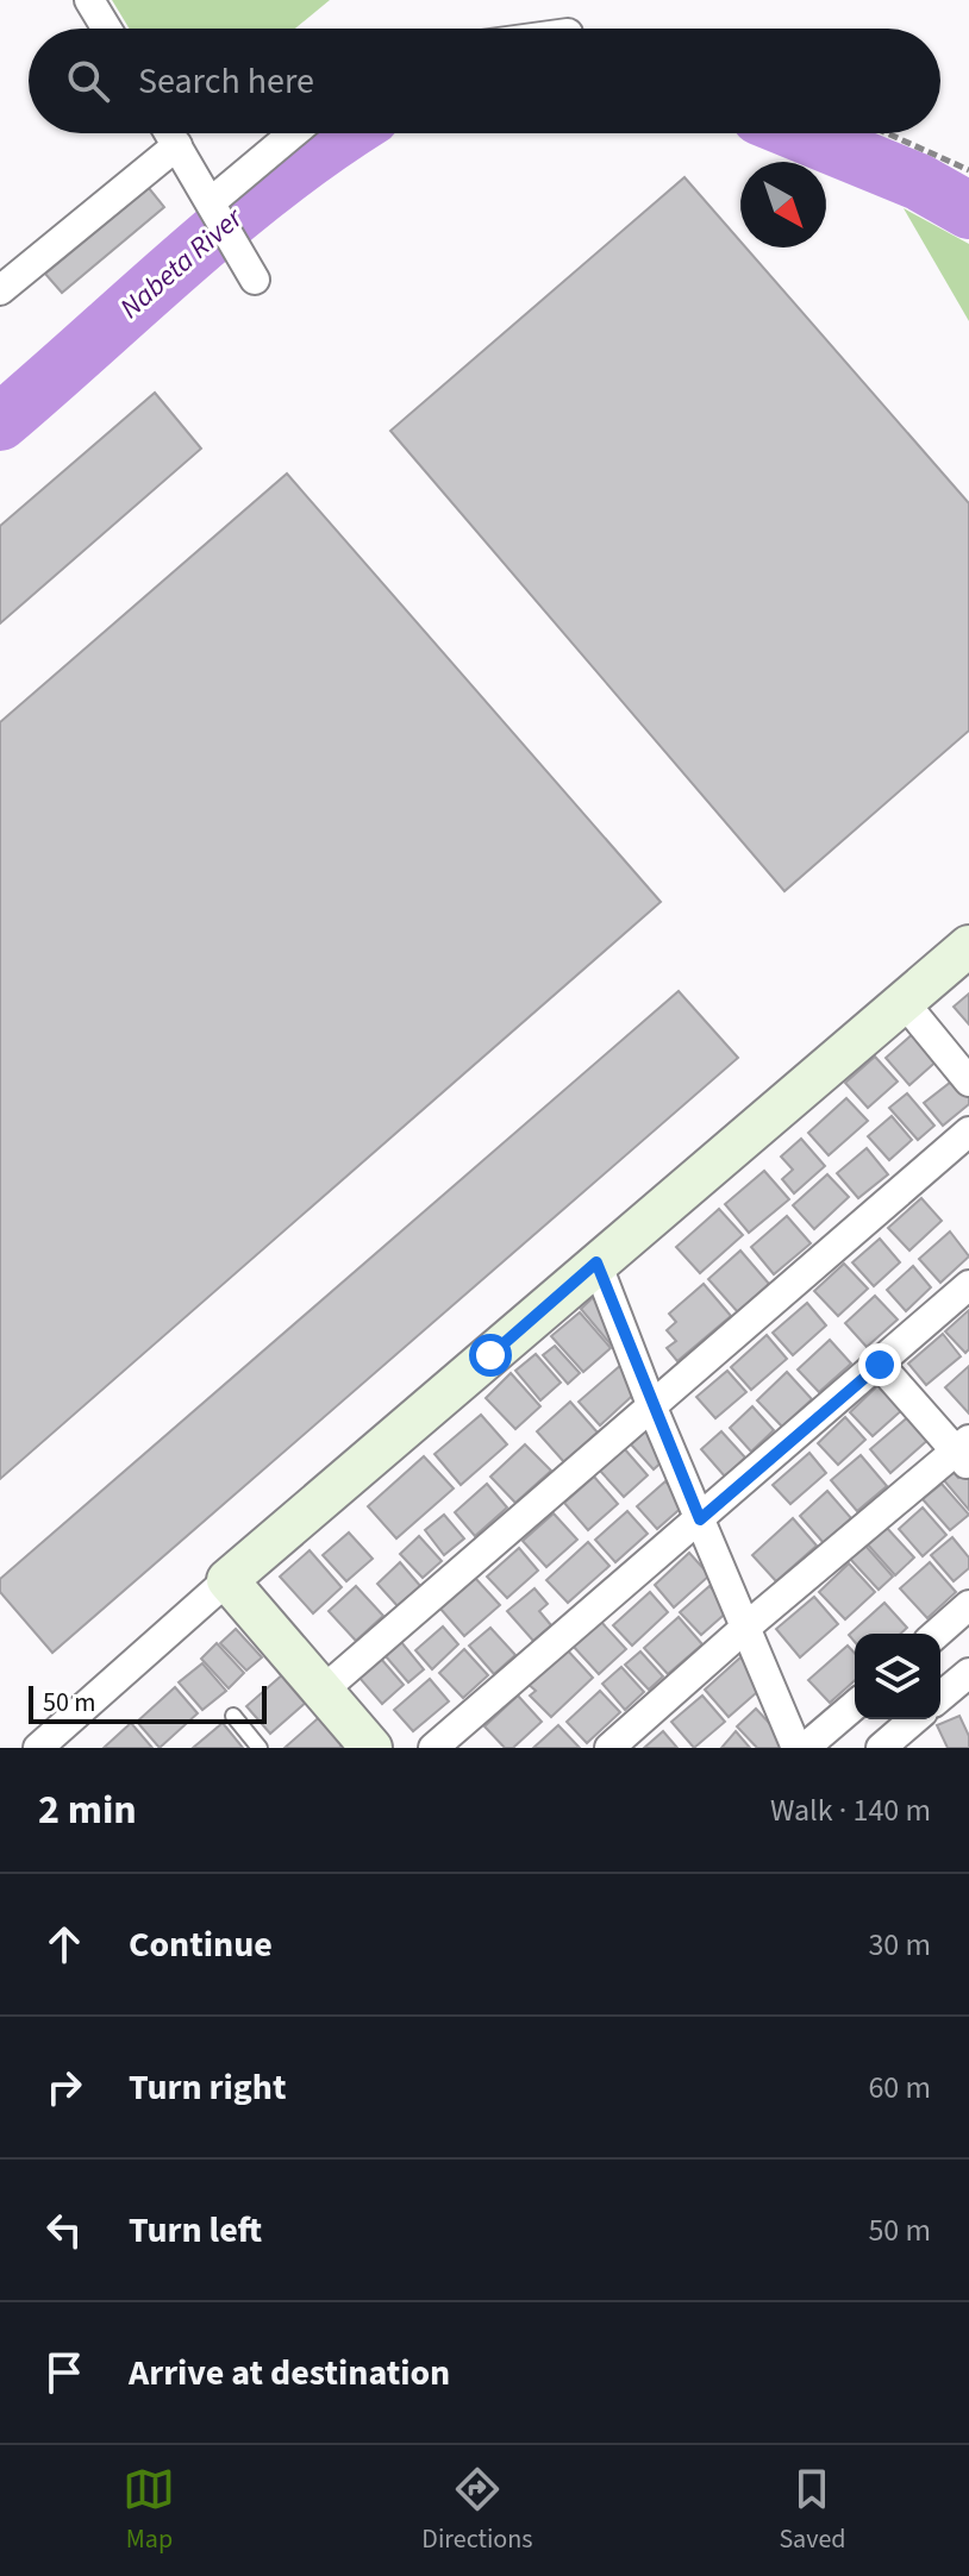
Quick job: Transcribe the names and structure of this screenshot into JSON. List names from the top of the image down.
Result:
{
  "water": ["Nabeta River"],
  "scale_bar": "50 m",
  "north": "bottom right",
  "page": {
    "search": "Search here",
    "scale": "50 m",
    "heading": ["2 min", "Walk · 140 m"],
    "list": [
      ["Continue", "30 m"],
      ["Turn right", "60 m"],
      ["Turn left", "50 m"],
      "Arrive at destination"
    ],
    "nav": ["Map", "Directions", "Saved"]
  }
}
